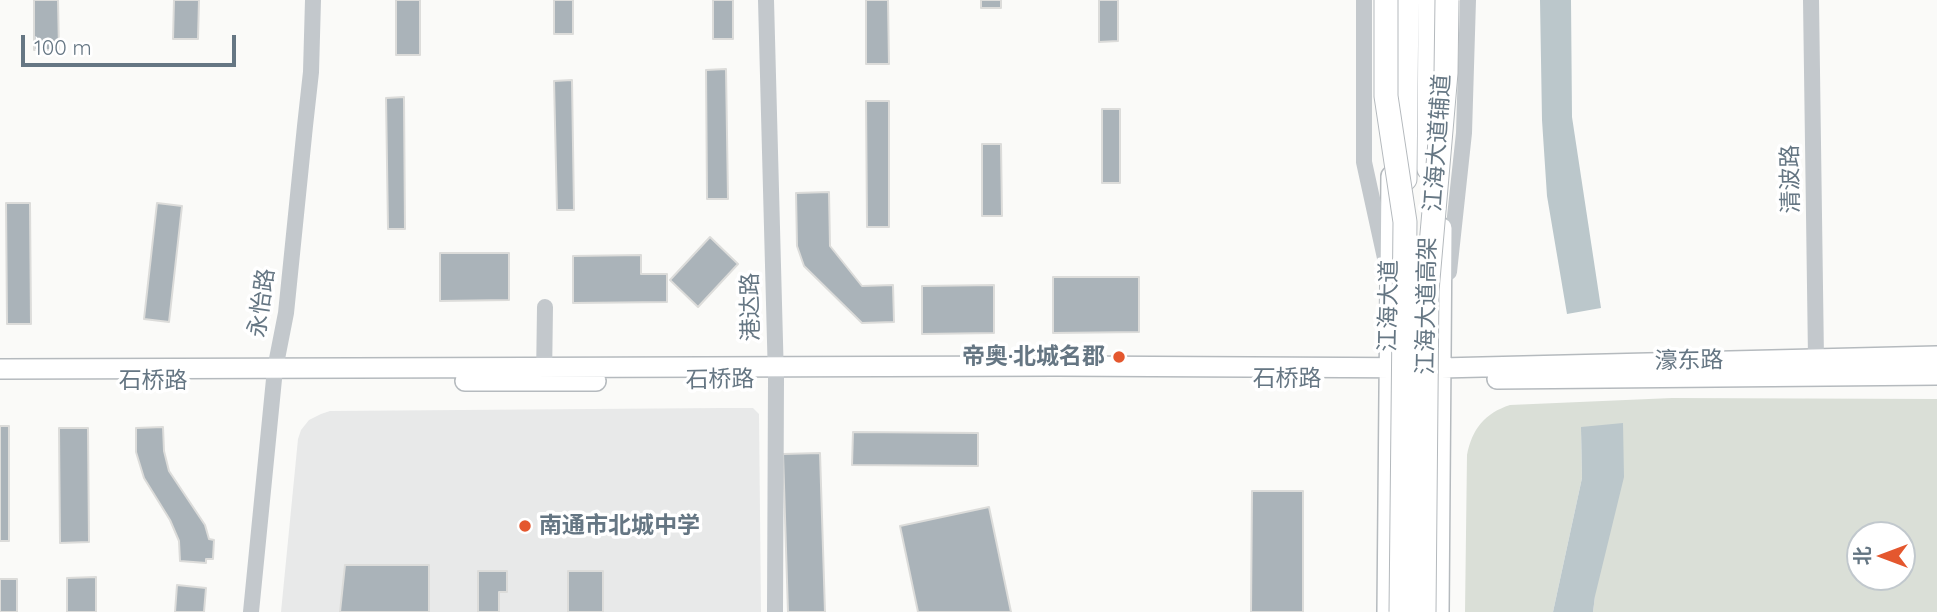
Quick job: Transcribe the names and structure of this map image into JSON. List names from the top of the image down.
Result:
{
  "streets": {
    "highway": ["江海大道高架"],
    "main road": ["江海大道", "濠东路", "石桥路"],
    "street": [
      "江海大道辅道",
      "清波路",
      "永怡路",
      "港达路"
    ]
  },
  "crossings": [
    ["清波路", "濠东路"],
    ["永怡路", "石桥路"],
    ["江海大道", "石桥路"],
    ["港达路", "石桥路"],
    ["濠东路", "石桥路"]
  ],
  "places": ["帝奥·北城名郡", "南通市北城中学"],
  "scale_bar": "100 m",
  "north": "left"
}
